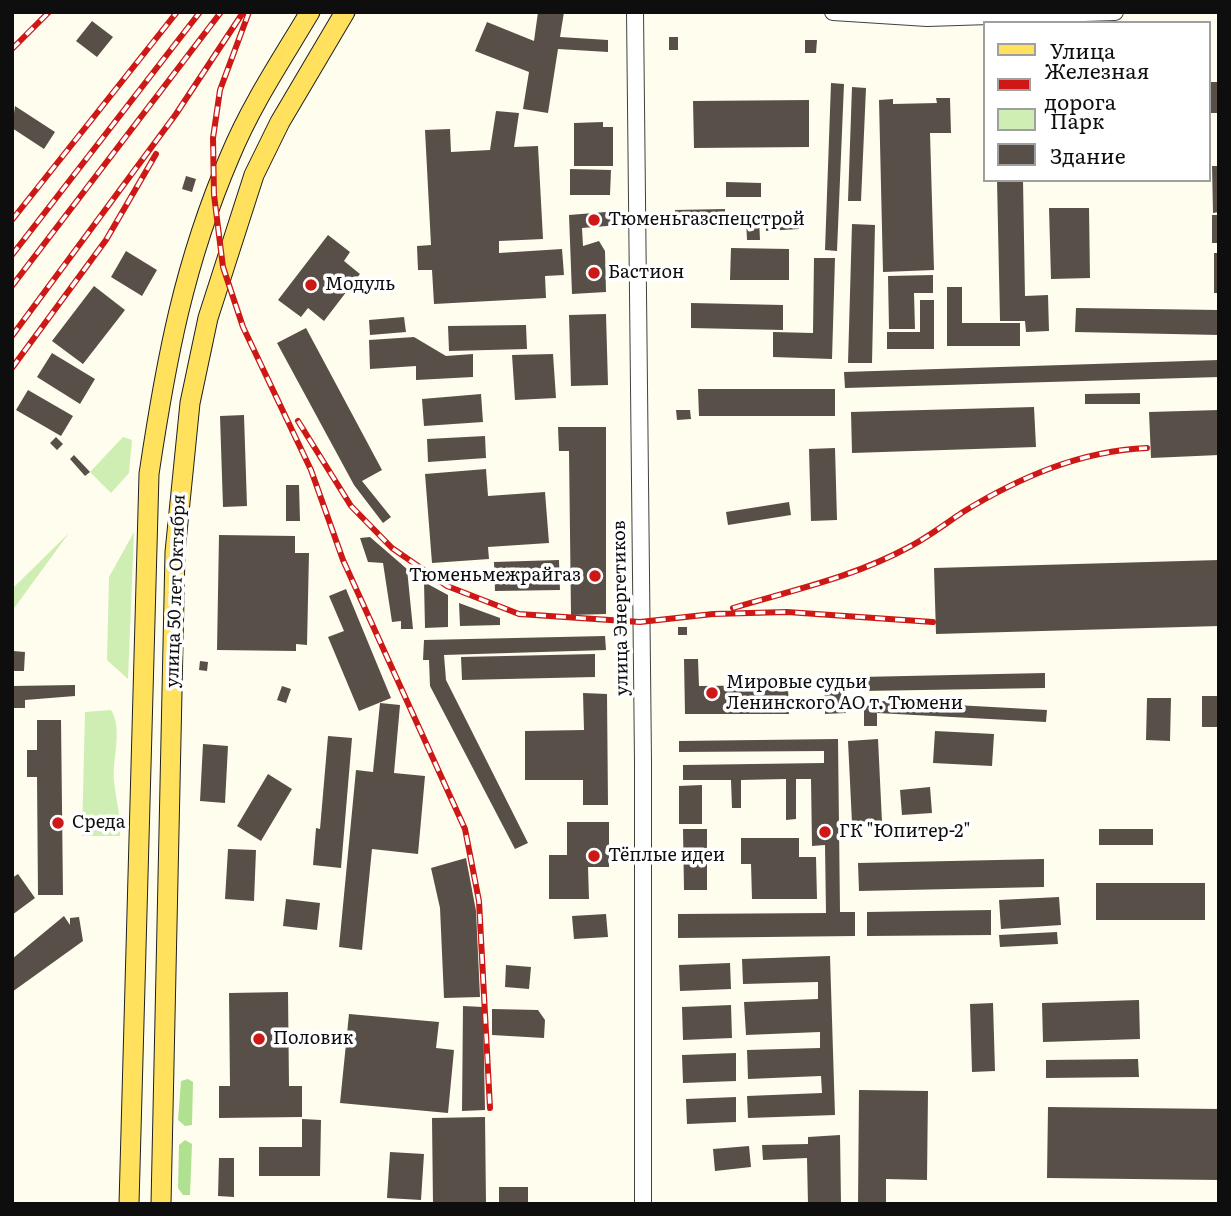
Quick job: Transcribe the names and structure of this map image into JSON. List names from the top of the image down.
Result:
{
  "streets": {
    "main road": ["улица 50 лет Октября"],
    "street": ["улица Энергетиков"]
  },
  "places": [
    "Тюменьгазспецстрой",
    "Бастион",
    "Модуль",
    "Тюменьмежрайгаз",
    "Мировые судьи Ленинского АО т. Тюмени",
    "Среда",
    "ГК \"Юпитер-2\"",
    "Тёплые идеи",
    "Половик"
  ],
  "legend": [
    "Улица",
    "Железная дорога",
    "Парк",
    "Здание"
  ]
}
